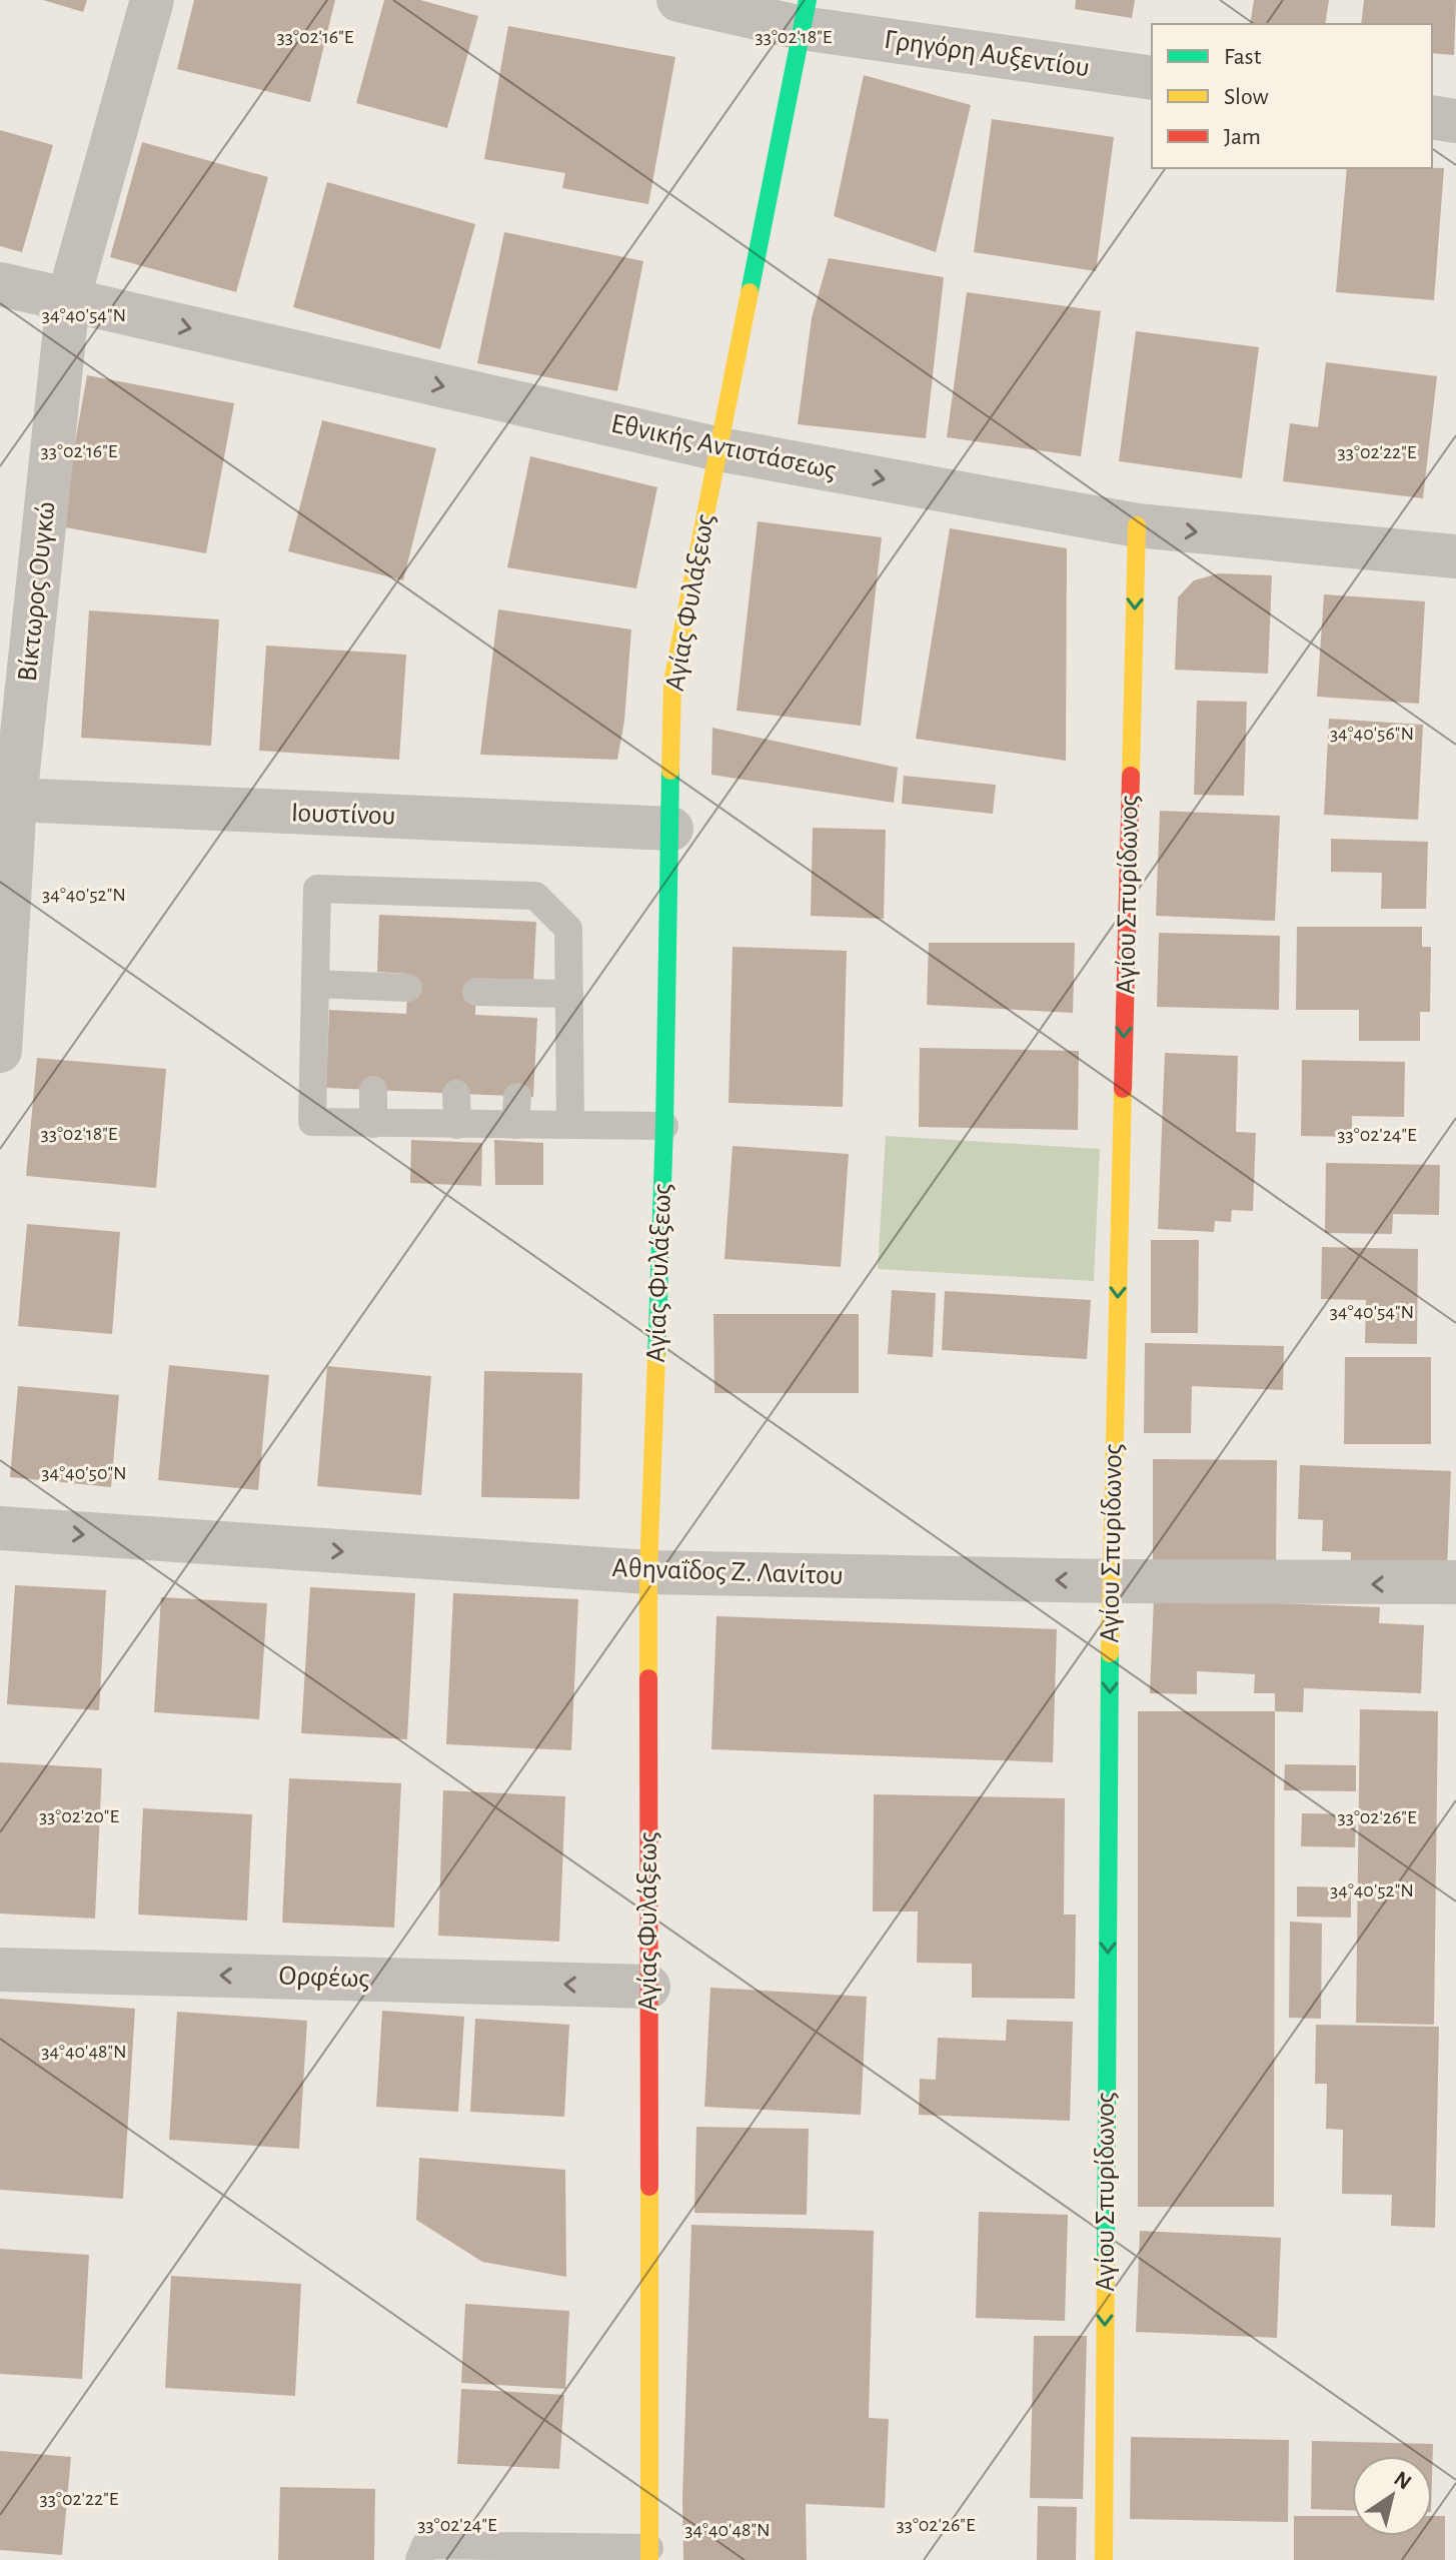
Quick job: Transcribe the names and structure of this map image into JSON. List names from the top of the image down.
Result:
{
  "streets": {
    "main road": ["Αγίας Φυλάξεως", "Αγίου Σπυρίδωνος"],
    "street": [
      "Γρηγόρη Αυξεντίου",
      "Εθνικής Αντιστάσεως",
      "Βίκτωρος Ουγκώ",
      "Ιουστίνου",
      "Αθηναΐδος Ζ. Λανίτου",
      "Ορφέως"
    ]
  },
  "crossings": [
    ["Γρηγόρη Αυξεντίου", "Αγίας Φυλάξεως"],
    ["Εθνικής Αντιστάσεως", "Βίκτωρος Ουγκώ"],
    ["Εθνικής Αντιστάσεως", "Αγίας Φυλάξεως"],
    ["Εθνικής Αντιστάσεως", "Αγίου Σπυρίδωνος"],
    ["Βίκτωρος Ουγκώ", "Ιουστίνου"],
    ["Αγίας Φυλάξεως", "Ιουστίνου"],
    ["Αγίας Φυλάξεως", "Αθηναΐδος Ζ. Λανίτου"],
    ["Αγίας Φυλάξεως", "Ορφέως"],
    ["Αγίου Σπυρίδωνος", "Αθηναΐδος Ζ. Λανίτου"]
  ],
  "one_way": ["Εθνικής Αντιστάσεως", "Αγίου Σπυρίδωνος", "Ορφέως"],
  "legend": ["Fast", "Slow", "Jam"],
  "north": "top right",
  "coordinates": [
    "33°02'16\"E",
    "33°02'18\"E",
    "34°40'54\"N",
    "33°02'22\"E",
    "34°40'56\"N",
    "34°40'52\"N",
    "33°02'24\"E",
    "34°40'50\"N",
    "33°02'20\"E",
    "33°02'26\"E",
    "34°40'48\"N"
  ]
}
